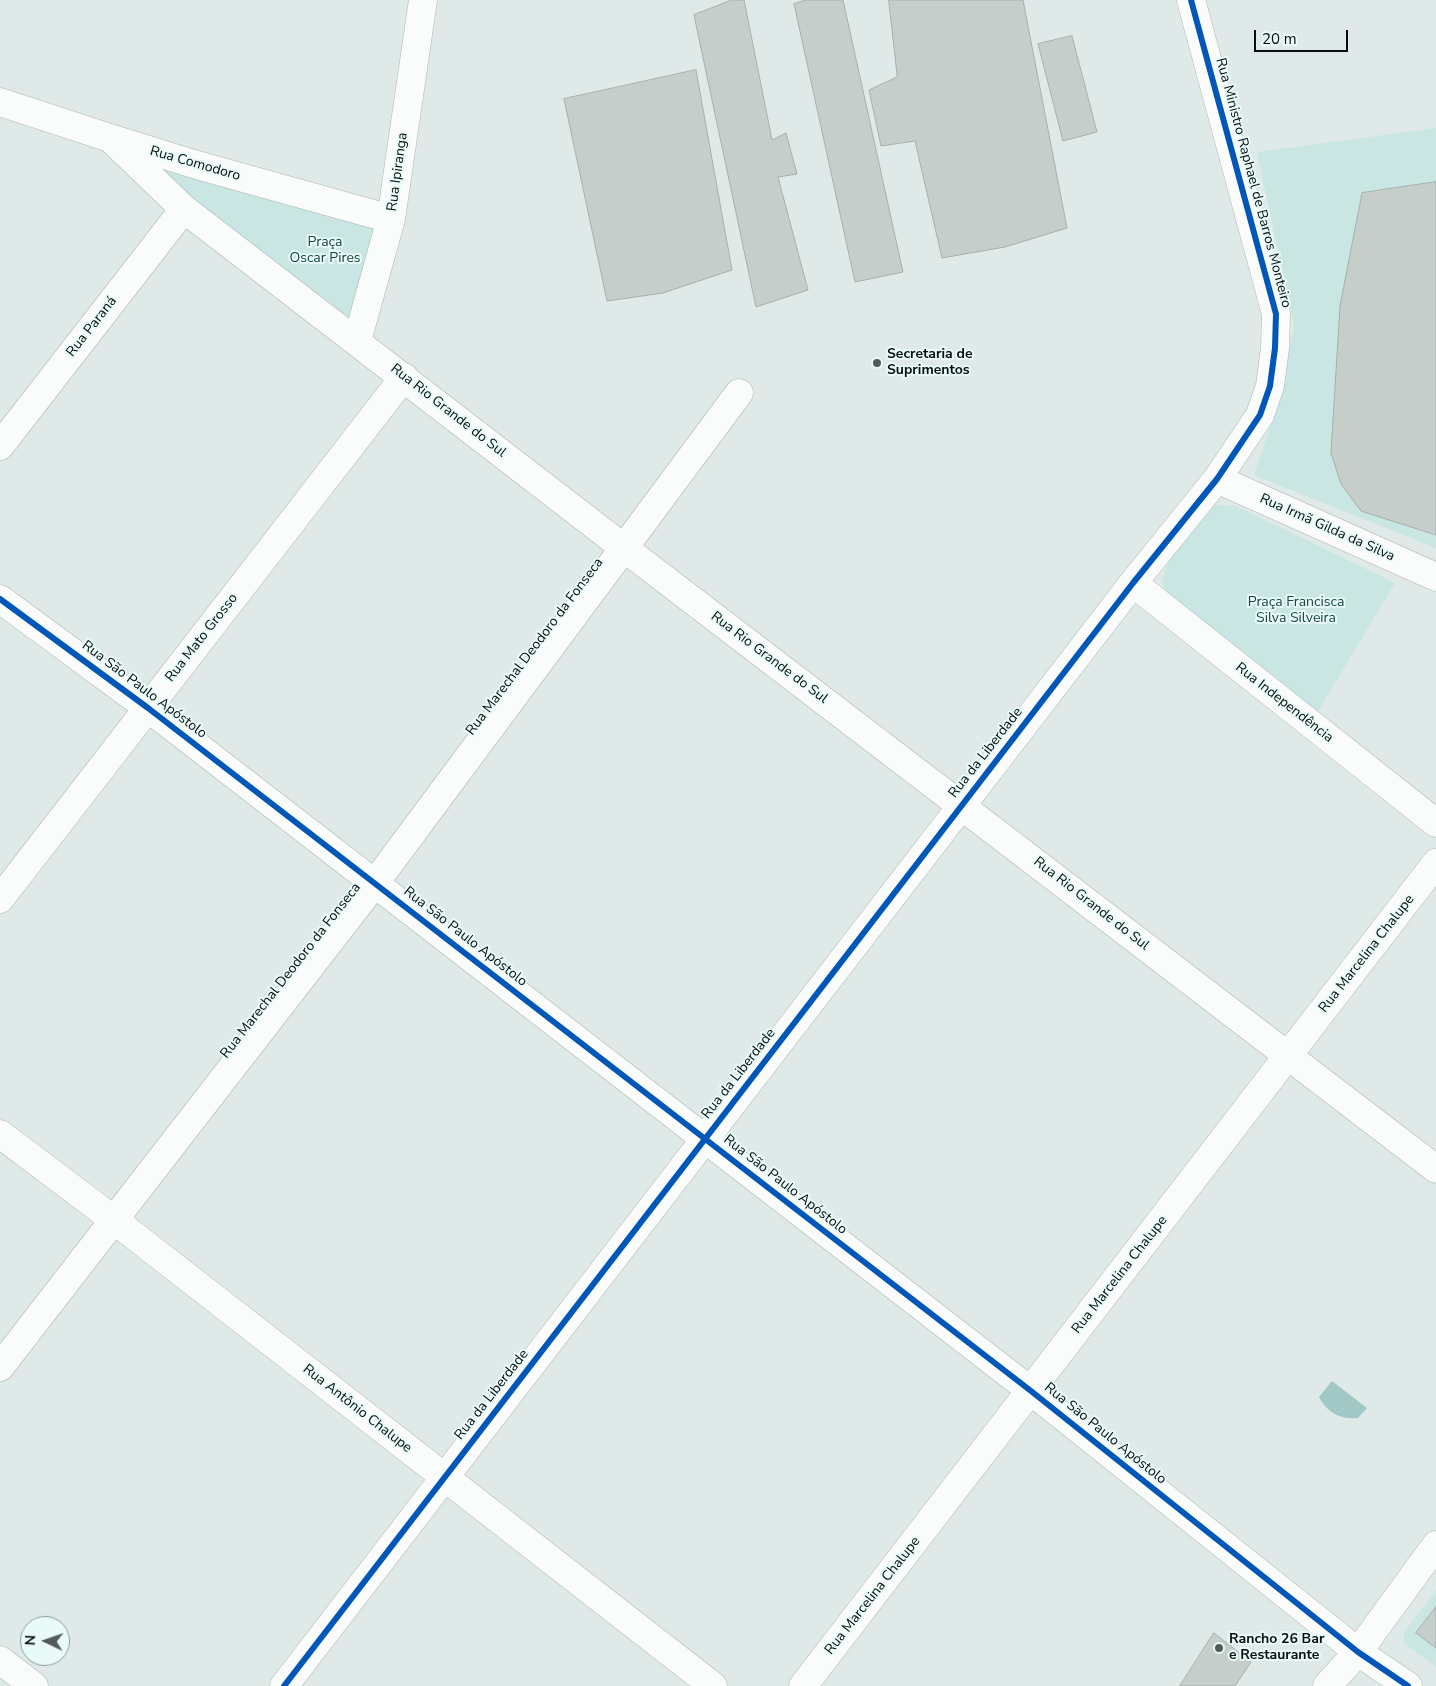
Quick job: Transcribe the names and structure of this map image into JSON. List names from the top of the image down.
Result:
{
  "streets": {
    "street": [
      "Rua Comodoro",
      "Rua Ipiranga",
      "Rua Ministro Raphael de Barros Monteiro",
      "Rua Paraná",
      "Rua Rio Grande do Sul",
      "Rua Irmã Gilda da Silva",
      "Rua Mato Grosso",
      "Rua Marechal Deodoro da Fonseca",
      "Rua São Paulo Apóstolo",
      "Rua Independência",
      "Rua da Liberdade",
      "Rua Marcelina Chalupe",
      "Rua Antônio Chalupe"
    ]
  },
  "crossings": [
    ["Rua Comodoro", "Rua Ipiranga"],
    ["Rua Comodoro", "Rua Rio Grande do Sul"],
    ["Rua Ipiranga", "Rua Rio Grande do Sul"],
    ["Rua Ministro Raphael de Barros Monteiro", "Rua Irmã Gilda da Silva"],
    ["Rua Ministro Raphael de Barros Monteiro", "Rua da Liberdade"],
    ["Rua Paraná", "Rua Rio Grande do Sul"],
    ["Rua Rio Grande do Sul", "Rua Mato Grosso"],
    ["Rua Rio Grande do Sul", "Rua Marechal Deodoro da Fonseca"],
    ["Rua Rio Grande do Sul", "Rua da Liberdade"],
    ["Rua Rio Grande do Sul", "Rua Marcelina Chalupe"],
    ["Rua Irmã Gilda da Silva", "Rua da Liberdade"],
    ["Rua Mato Grosso", "Rua São Paulo Apóstolo"],
    ["Rua Marechal Deodoro da Fonseca", "Rua São Paulo Apóstolo"],
    ["Rua Marechal Deodoro da Fonseca", "Rua Antônio Chalupe"],
    ["Rua São Paulo Apóstolo", "Rua da Liberdade"],
    ["Rua São Paulo Apóstolo", "Rua Marcelina Chalupe"],
    ["Rua Independência", "Rua da Liberdade"],
    ["Rua da Liberdade", "Rua Antônio Chalupe"]
  ],
  "parks": ["Praça Oscar Pires", "Praça Francisca Silva Silveira"],
  "places": ["Secretaria de Suprimentos", "Rancho 26 Bar e Restaurante"],
  "scale_bar": "20 m",
  "north": "left"
}
